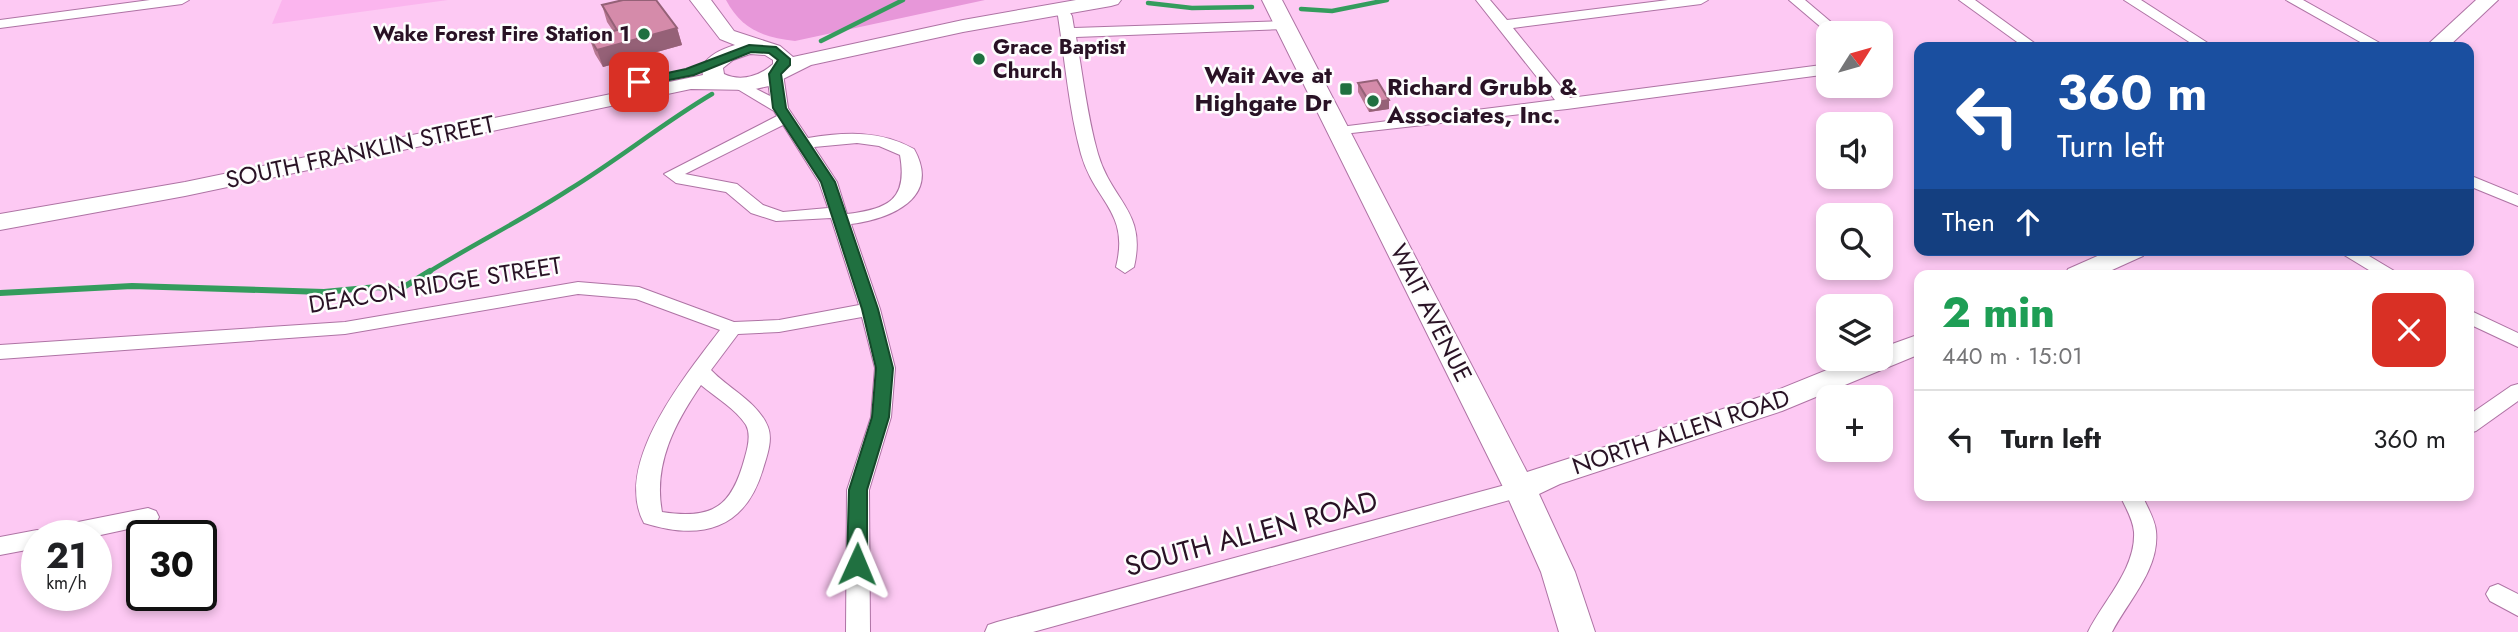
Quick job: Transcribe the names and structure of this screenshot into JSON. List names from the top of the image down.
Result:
{
  "streets": {
    "street": [
      "SOUTH FRANKLIN STREET",
      "DEACON RIDGE STREET",
      "WAIT AVENUE",
      "NORTH ALLEN ROAD",
      "SOUTH ALLEN ROAD"
    ]
  },
  "crossings": [
    ["WAIT AVENUE", "NORTH ALLEN ROAD"],
    ["WAIT AVENUE", "SOUTH ALLEN ROAD"],
    ["NORTH ALLEN ROAD", "SOUTH ALLEN ROAD"]
  ],
  "places": {
    "other": ["Wake Forest Fire Station 1", "Grace Baptist Church", "Richard Grubb & Associates, Inc."],
    "transit": ["Wait Ave at Highgate Dr"]
  },
  "north": "top right",
  "page": {
    "map_buttons": "+",
    "turn": ["360 m", "Turn left"],
    "then": "Then",
    "heading": ["2 min", "440 m · 15:01"],
    "list": [
      {
        "name": "Turn left",
        "value": "360 m"
      }
    ],
    "speed": "21 km/h",
    "limit": "30"
  }
}
